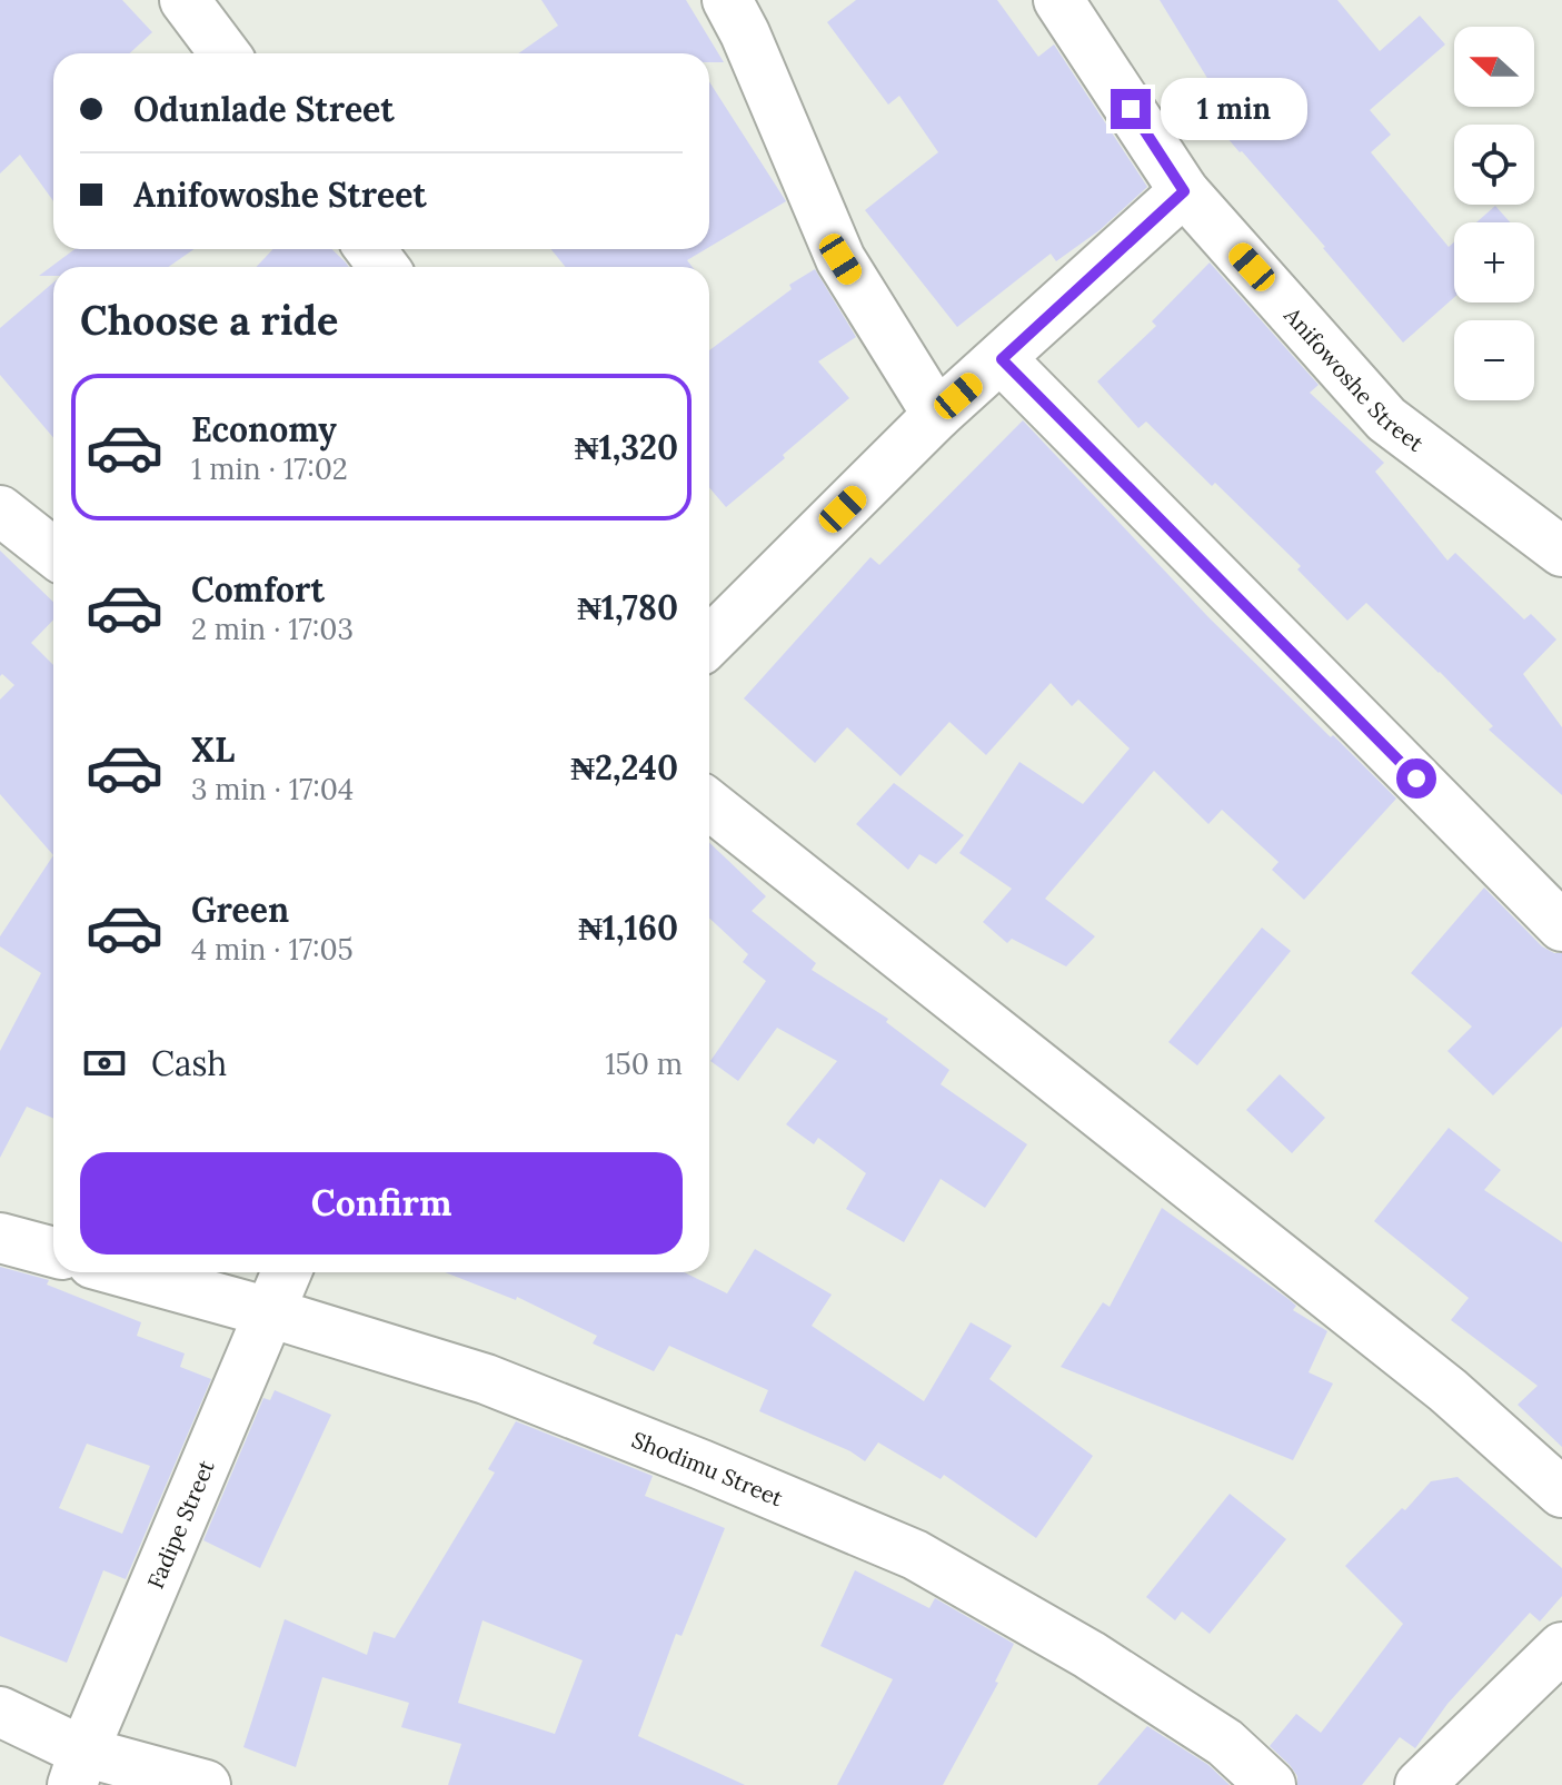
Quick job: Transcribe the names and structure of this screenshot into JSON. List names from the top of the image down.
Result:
{
  "streets": {
    "street": ["Anifowoshe Street", "Shodimu Street", "Fadipe Street"]
  },
  "crossings": [
    ["Shodimu Street", "Fadipe Street"]
  ],
  "north": "left",
  "page": {
    "map_buttons": ["+", "−"],
    "banner": ["Odunlade Street", "Anifowoshe Street"],
    "bubble": "1 min",
    "heading": "Choose a ride",
    "list": [
      {
        "name": "Economy",
        "note": "1 min · 17:02",
        "value": "₦1,320"
      },
      {
        "name": "Comfort",
        "note": "2 min · 17:03",
        "value": "₦1,780"
      },
      {
        "name": "XL",
        "note": "3 min · 17:04",
        "value": "₦2,240"
      },
      {
        "name": "Green",
        "note": "4 min · 17:05",
        "value": "₦1,160"
      }
    ],
    "pay": ["Cash", "150 m"],
    "buttons": "Confirm"
  }
}
